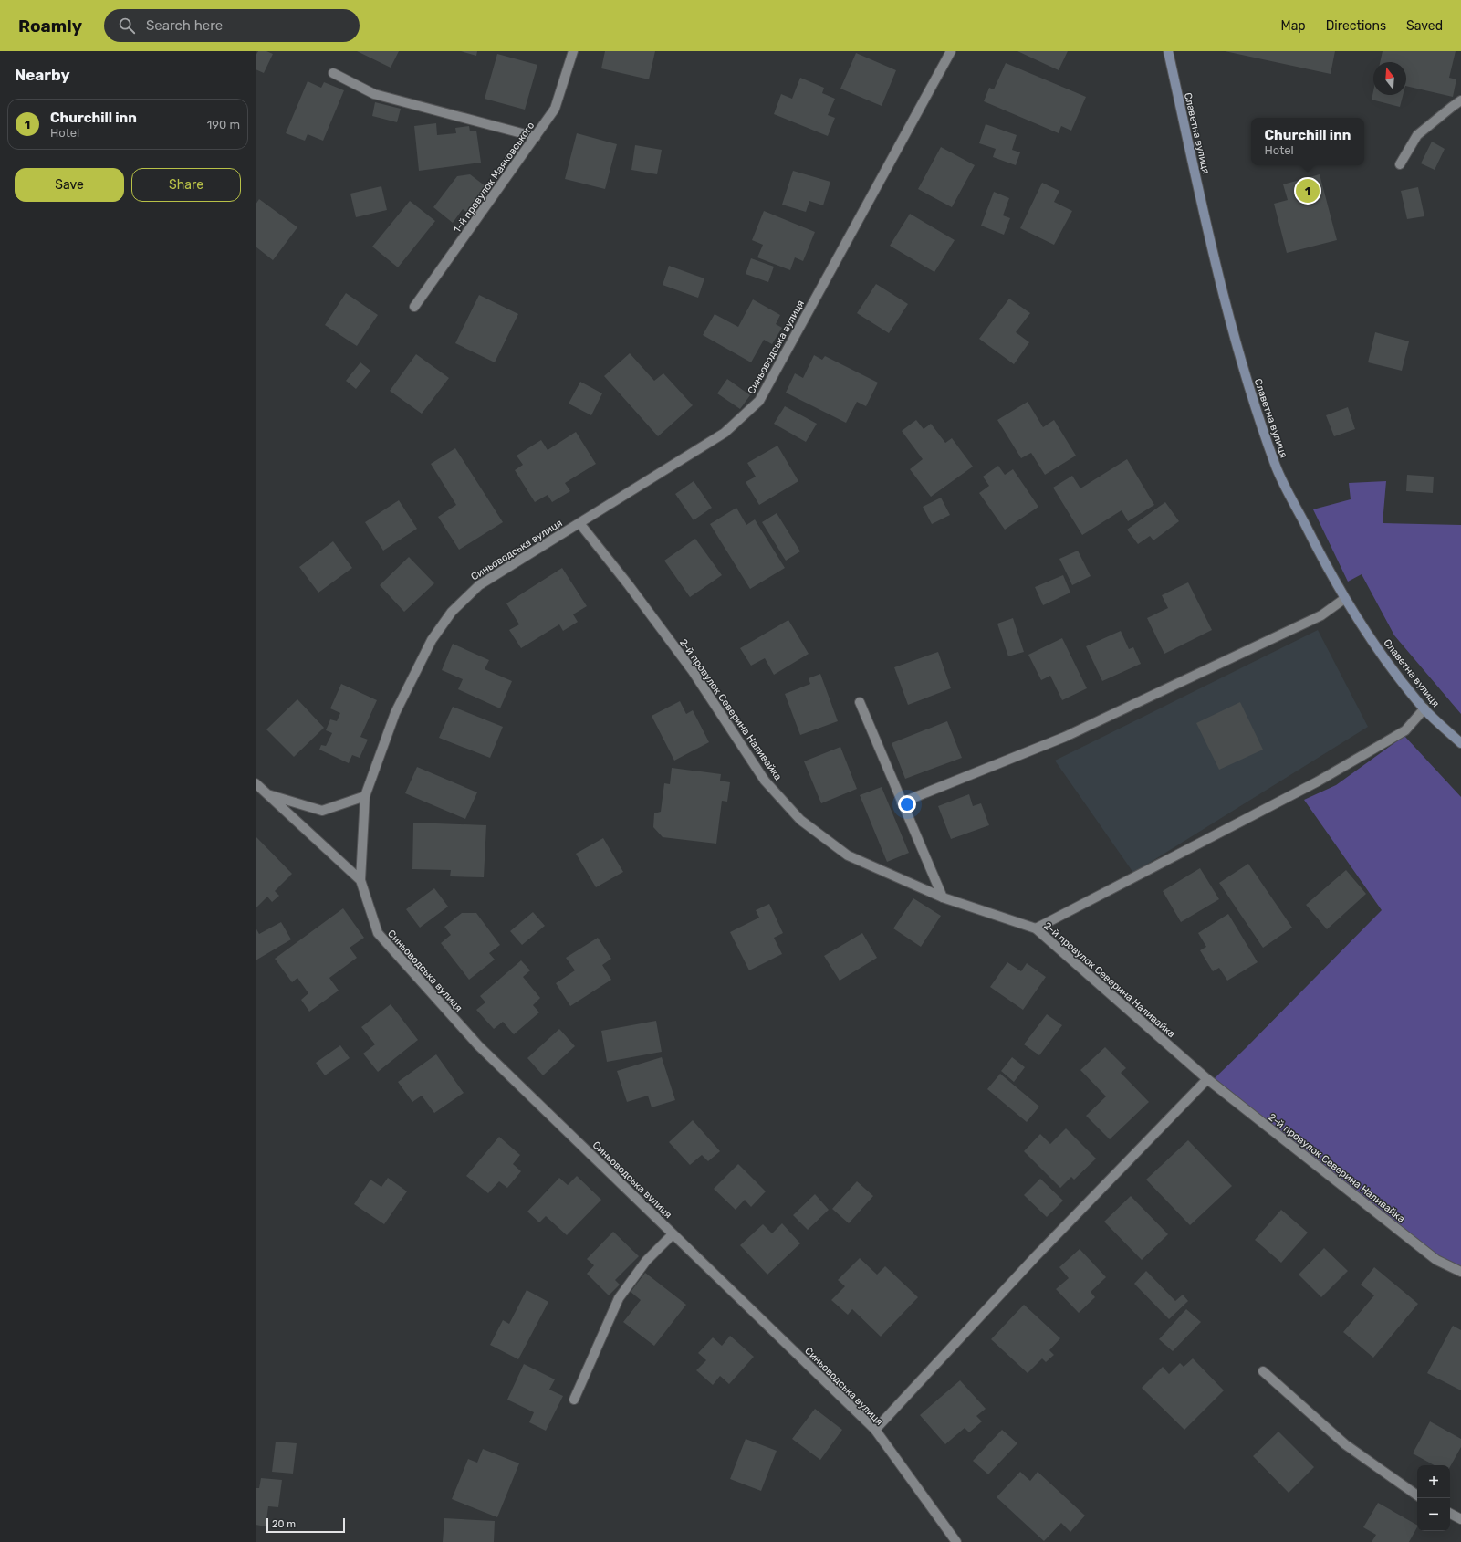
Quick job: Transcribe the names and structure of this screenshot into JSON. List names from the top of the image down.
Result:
{
  "streets": {
    "main road": ["Славетна вулиця"],
    "street": ["1-й провулок Маяковського", "Синьоводська вулиця", "2-й провулок Северина Наливайка"]
  },
  "crossings": [
    ["Синьоводська вулиця", "2-й провулок Северина Наливайка"]
  ],
  "scale_bar": "20 m",
  "north": "top",
  "page": {
    "header": "Roamly",
    "search": "Search here",
    "nav": ["Map", "Directions", "Saved"],
    "heading": "Nearby",
    "list": [
      {
        "mark": "1",
        "name": "Churchill inn",
        "note": "Hotel",
        "value": "190 m"
      }
    ],
    "popup": ["Churchill inn", "Hotel"],
    "buttons": ["Save", "Share"],
    "pins": "1",
    "map_buttons": ["+", "−"],
    "scale": "20 m"
  }
}
